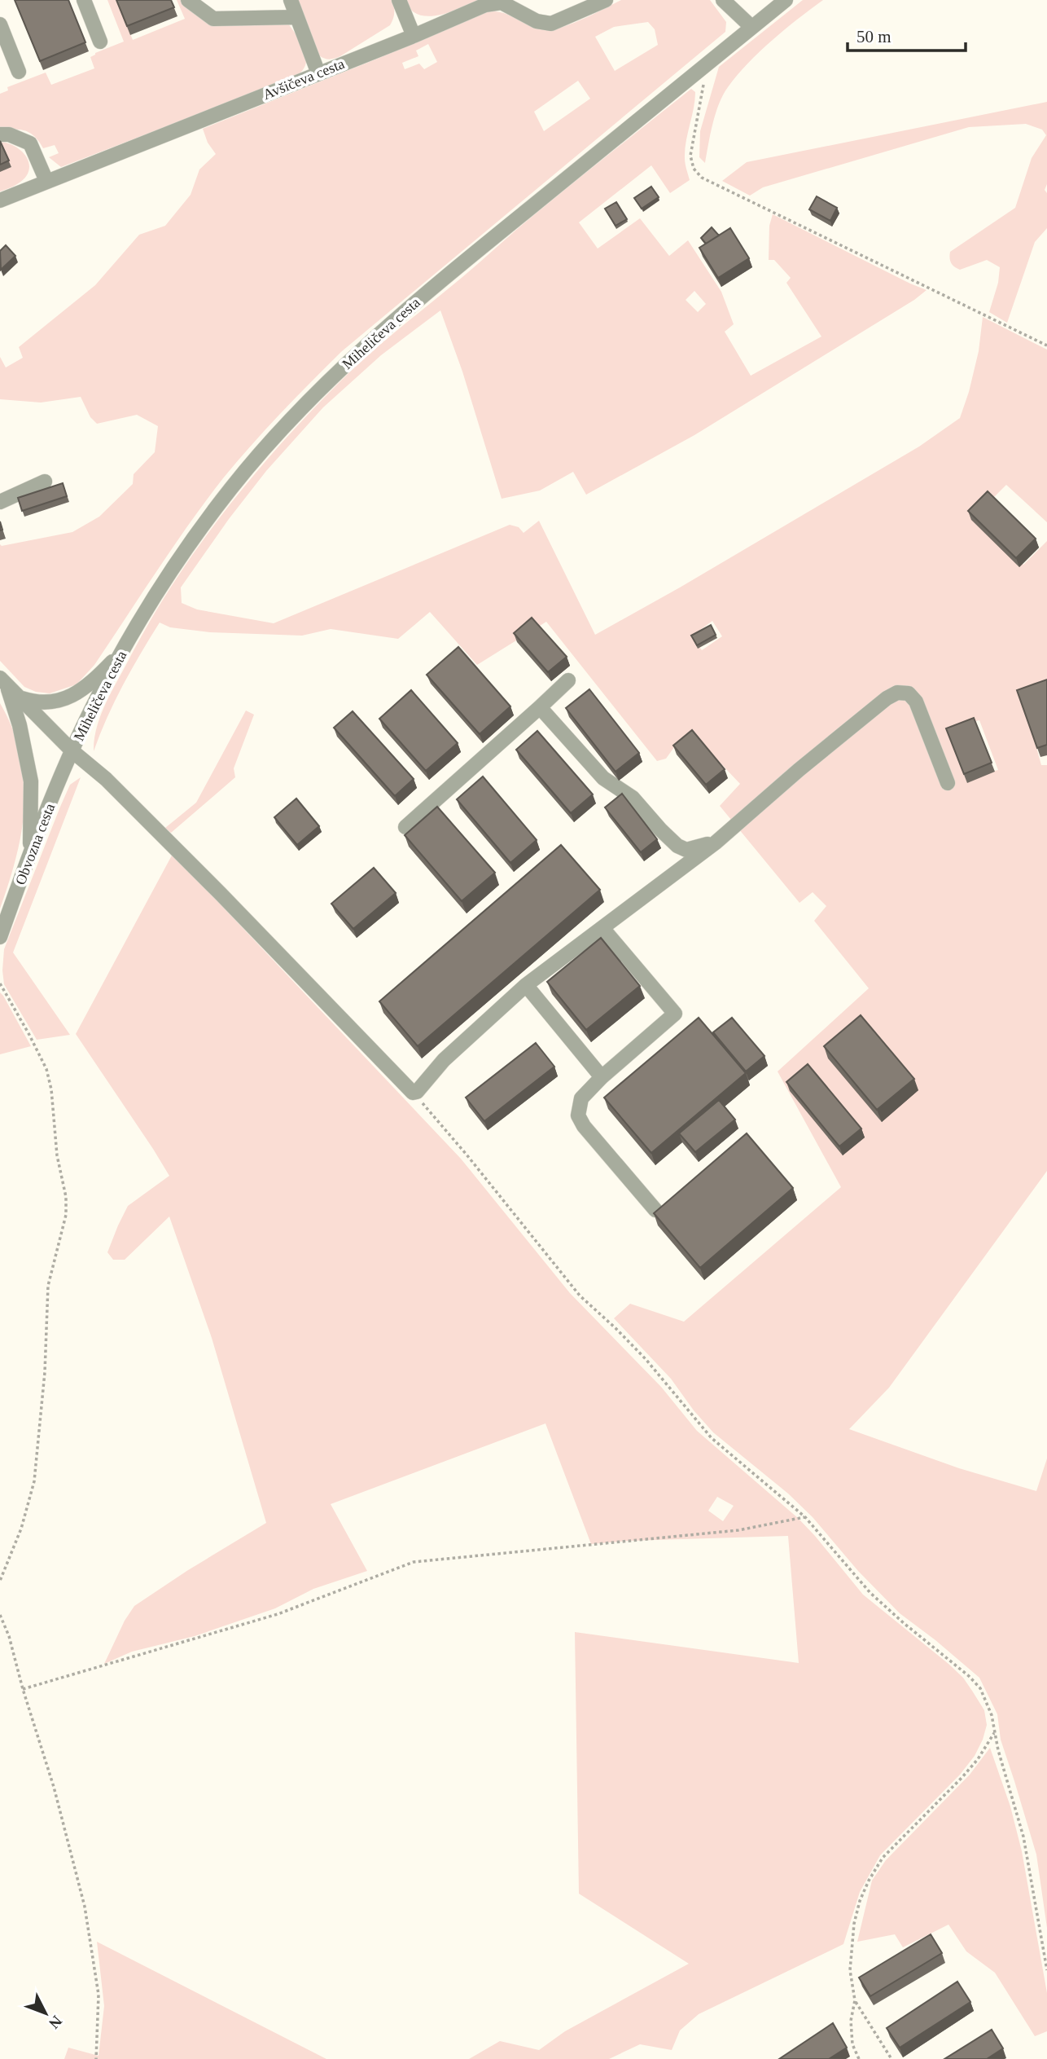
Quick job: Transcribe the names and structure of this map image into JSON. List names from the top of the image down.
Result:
{
  "streets": {
    "street": ["Avšičeva cesta", "Miheličeva cesta", "Obvozna cesta"]
  },
  "crossings": [
    ["Miheličeva cesta", "Obvozna cesta"]
  ],
  "scale_bar": "50 m",
  "north": "bottom right"
}
